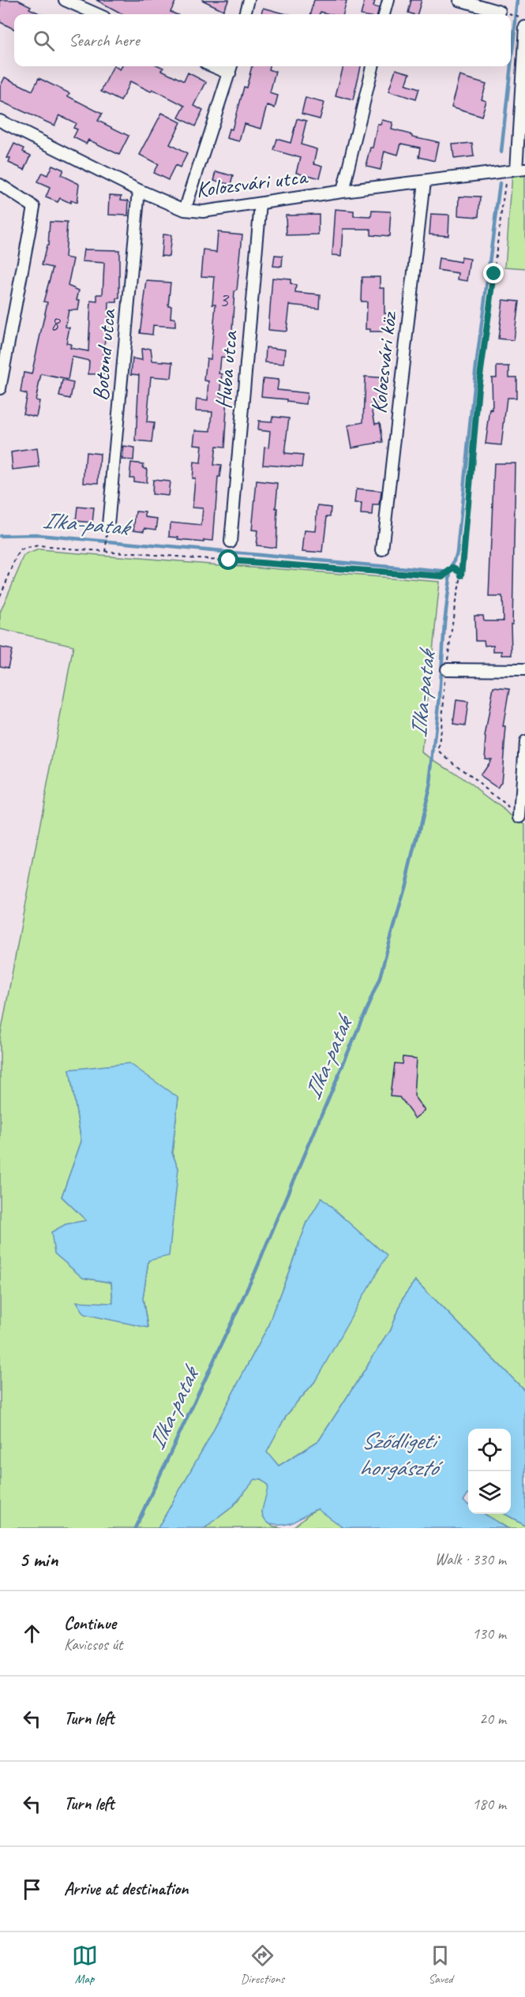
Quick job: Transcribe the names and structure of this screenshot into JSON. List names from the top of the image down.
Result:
{
  "streets": {
    "street": [
      "Kolozsvári utca",
      "Botond utca",
      "Kolozsvári köz",
      "Huba utca"
    ]
  },
  "crossings": [
    ["Kolozsvári utca", "Botond utca"],
    ["Kolozsvári utca", "Kolozsvári köz"],
    ["Kolozsvári utca", "Huba utca"]
  ],
  "water": ["Ilka-patak", "Sződligeti horgásztó"],
  "house_numbers": ["3", "8"],
  "page": {
    "search": "Search here",
    "heading": ["5 min", "Walk · 330 m"],
    "list": [
      ["Continue", "Kavicsos út", "130 m"],
      ["Turn left", "20 m"],
      ["Turn left", "180 m"],
      "Arrive at destination"
    ],
    "nav": ["Map", "Directions", "Saved"]
  }
}
